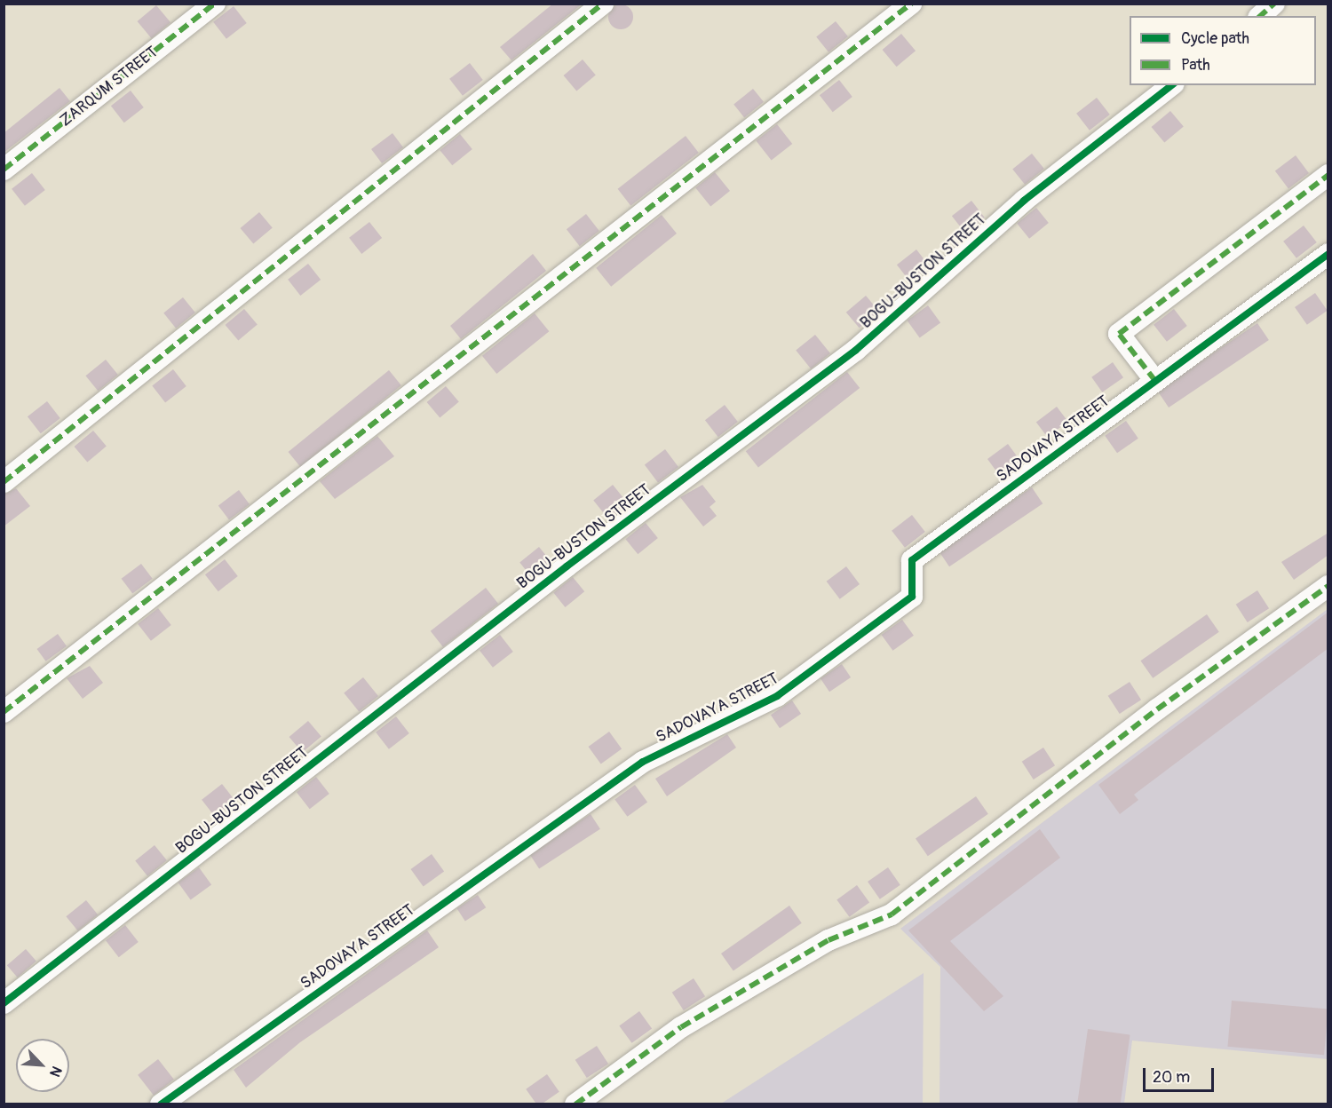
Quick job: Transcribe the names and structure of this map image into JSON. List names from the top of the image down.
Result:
{
  "streets": {
    "street": ["ZARQUM STREET", "BOGU-BUSTON STREET", "SADOVAYA STREET"]
  },
  "legend": ["Cycle path", "Path"],
  "scale_bar": "20 m",
  "north": "bottom right"
}
